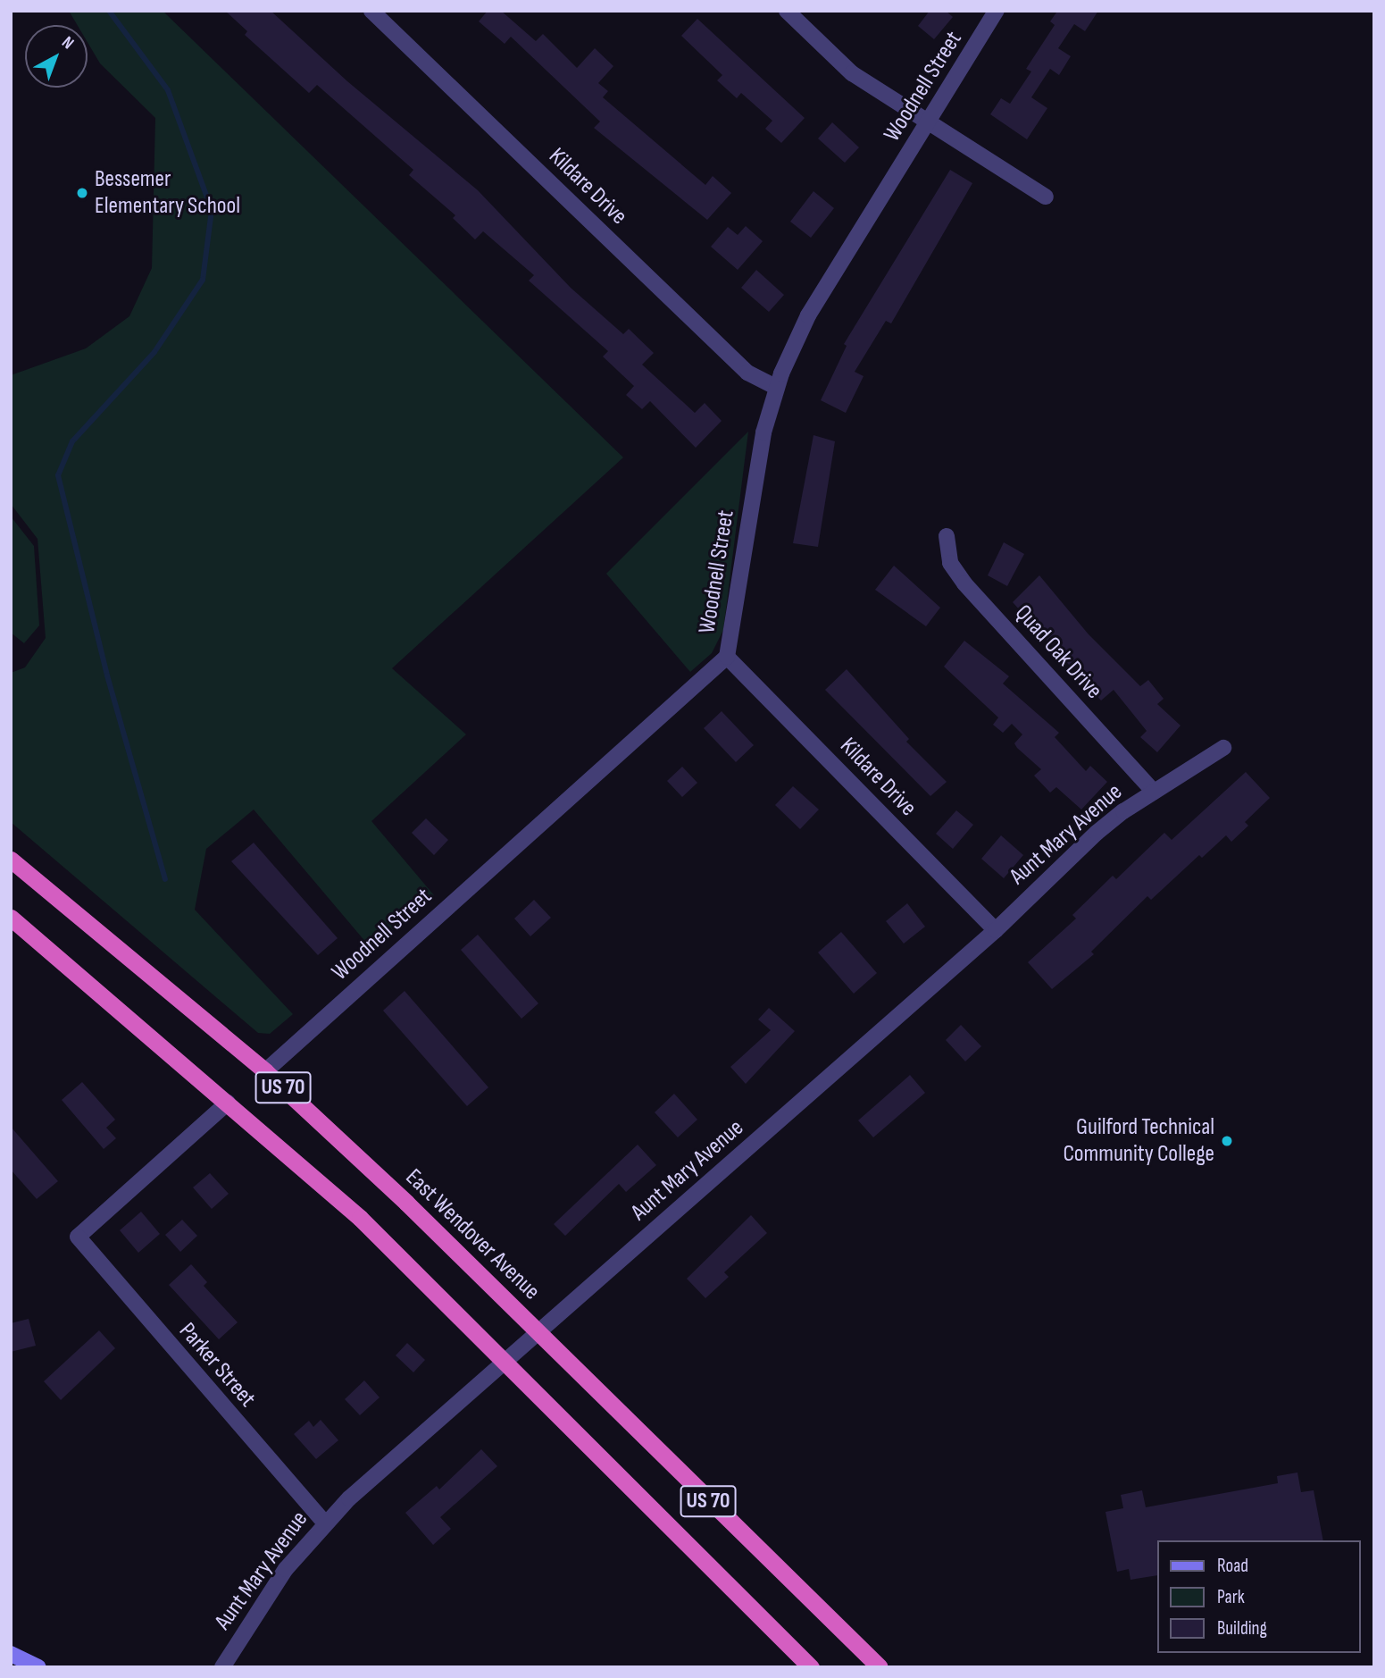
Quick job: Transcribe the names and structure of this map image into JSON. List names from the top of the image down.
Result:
{
  "streets": {
    "highway": ["US 70", "East Wendover Avenue"],
    "street": [
      "Woodnell Street",
      "Kildare Drive",
      "Quad Oak Drive",
      "Aunt Mary Avenue",
      "Parker Street"
    ]
  },
  "crossings": [
    ["Woodnell Street", "Kildare Drive"],
    ["Woodnell Street", "East Wendover Avenue"],
    ["Kildare Drive", "Aunt Mary Avenue"],
    ["Quad Oak Drive", "Aunt Mary Avenue"],
    ["Aunt Mary Avenue", "US 70"],
    ["Aunt Mary Avenue", "East Wendover Avenue"],
    ["Aunt Mary Avenue", "Parker Street"],
    ["US 70", "Parker Street"]
  ],
  "places": ["Bessemer Elementary School", "Guilford Technical Community College"],
  "legend": ["Road", "Park", "Building"],
  "north": "top right"
}
